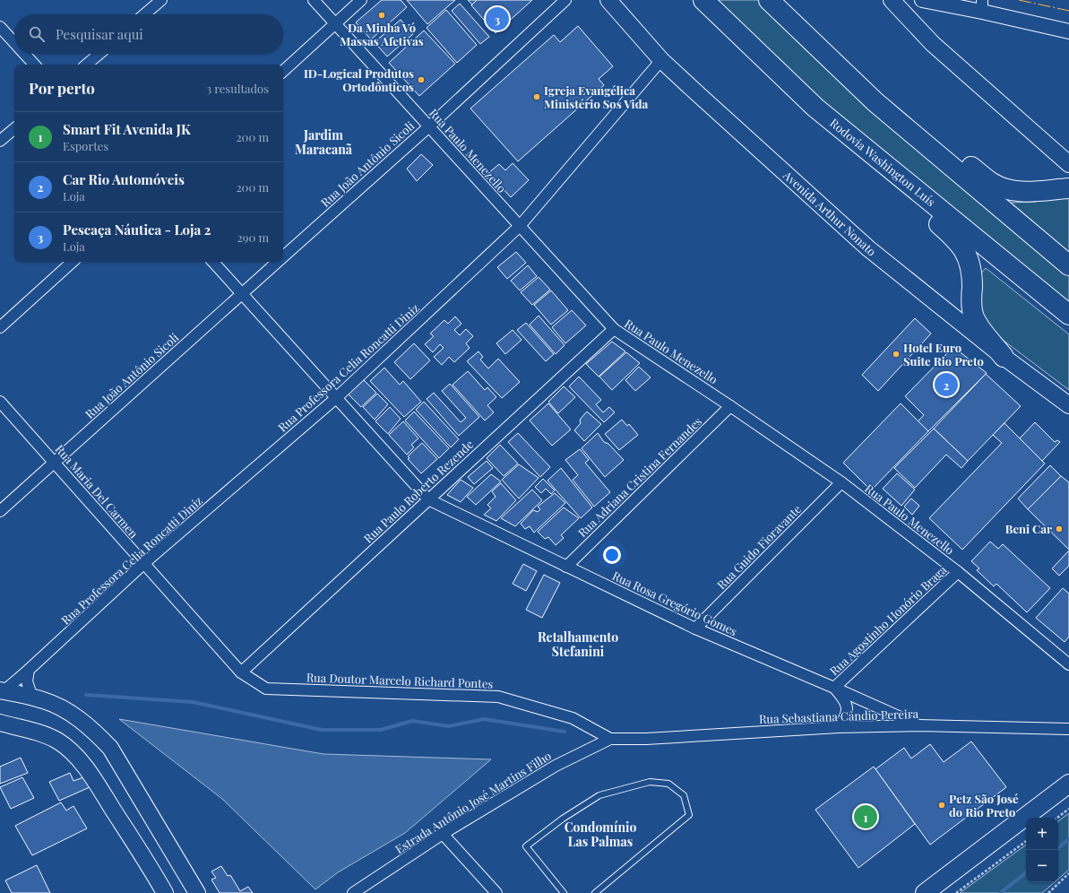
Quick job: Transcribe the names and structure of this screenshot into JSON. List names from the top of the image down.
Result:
{
  "streets": {
    "highway": ["Rodovia Washington Luís"],
    "main road": ["Avenida Arthur Nonato"],
    "street": [
      "Rua Paulo Menezello",
      "Rua João Antônio Sicoli",
      "Rua Professora Celia Roncatti Diniz",
      "Rua Adriana Cristina Fernandes",
      "Rua Maria Del Carmen",
      "Rua Paulo Roberto Rezende",
      "Rua Guido Fioravante",
      "Rua Rosa Gregório Gomes",
      "Rua Agostinho Honório Braga",
      "Rua Doutor Marcelo Richard Pontes",
      "Rua Sebastiana Cândio Pereira",
      "Estrada Antônio José Martins Filho"
    ]
  },
  "crossings": [
    ["Rua Paulo Menezello", "Rua João Antônio Sicoli"],
    ["Rua Paulo Menezello", "Rua Professora Celia Roncatti Diniz"],
    ["Rua Paulo Menezello", "Rua Adriana Cristina Fernandes"],
    ["Rua Paulo Menezello", "Rua Paulo Roberto Rezende"],
    ["Rua Paulo Menezello", "Rua Guido Fioravante"],
    ["Rua Paulo Menezello", "Rua Agostinho Honório Braga"],
    ["Rua João Antônio Sicoli", "Rua Maria Del Carmen"],
    ["Avenida Arthur Nonato", "Rua Professora Celia Roncatti Diniz"],
    ["Rua Professora Celia Roncatti Diniz", "Rua Maria Del Carmen"],
    ["Rua Adriana Cristina Fernandes", "Rua Rosa Gregório Gomes"],
    ["Rua Maria Del Carmen", "Rua Paulo Roberto Rezende"],
    ["Rua Maria Del Carmen", "Rua Doutor Marcelo Richard Pontes"],
    ["Rua Paulo Roberto Rezende", "Rua Rosa Gregório Gomes"],
    ["Rua Guido Fioravante", "Rua Rosa Gregório Gomes"],
    ["Rua Rosa Gregório Gomes", "Rua Agostinho Honório Braga"],
    ["Rua Rosa Gregório Gomes", "Rua Sebastiana Cândio Pereira"],
    ["Rua Doutor Marcelo Richard Pontes", "Rua Sebastiana Cândio Pereira"],
    ["Rua Doutor Marcelo Richard Pontes", "Estrada Antônio José Martins Filho"],
    ["Rua Sebastiana Cândio Pereira", "Estrada Antônio José Martins Filho"]
  ],
  "districts": ["Jardim Maracanã", "Retalhamento Stefanini", "Condomínio Las Palmas"],
  "places": [
    "Da Minha Vó Massas Afetivas",
    "ID-Logical Produtos Ortodônticos",
    "Igreja Evangélica Ministério Sos Vida",
    "Hotel Euro Suite Rio Preto",
    "Beni Car",
    "Petz São José do Rio Preto"
  ],
  "page": {
    "pins": ["3", "2", "1"],
    "search": "Pesquisar aqui",
    "heading": ["Por perto", "3 resultados"],
    "list": [
      {
        "mark": "1",
        "name": "Smart Fit Avenida JK",
        "note": "Esportes",
        "value": "200 m"
      },
      {
        "mark": "2",
        "name": "Car Rio Automóveis",
        "note": "Loja",
        "value": "200 m"
      },
      {
        "mark": "3",
        "name": "Pescaça Náutica - Loja 2",
        "note": "Loja",
        "value": "290 m"
      }
    ],
    "map_buttons": ["+", "−"]
  }
}
